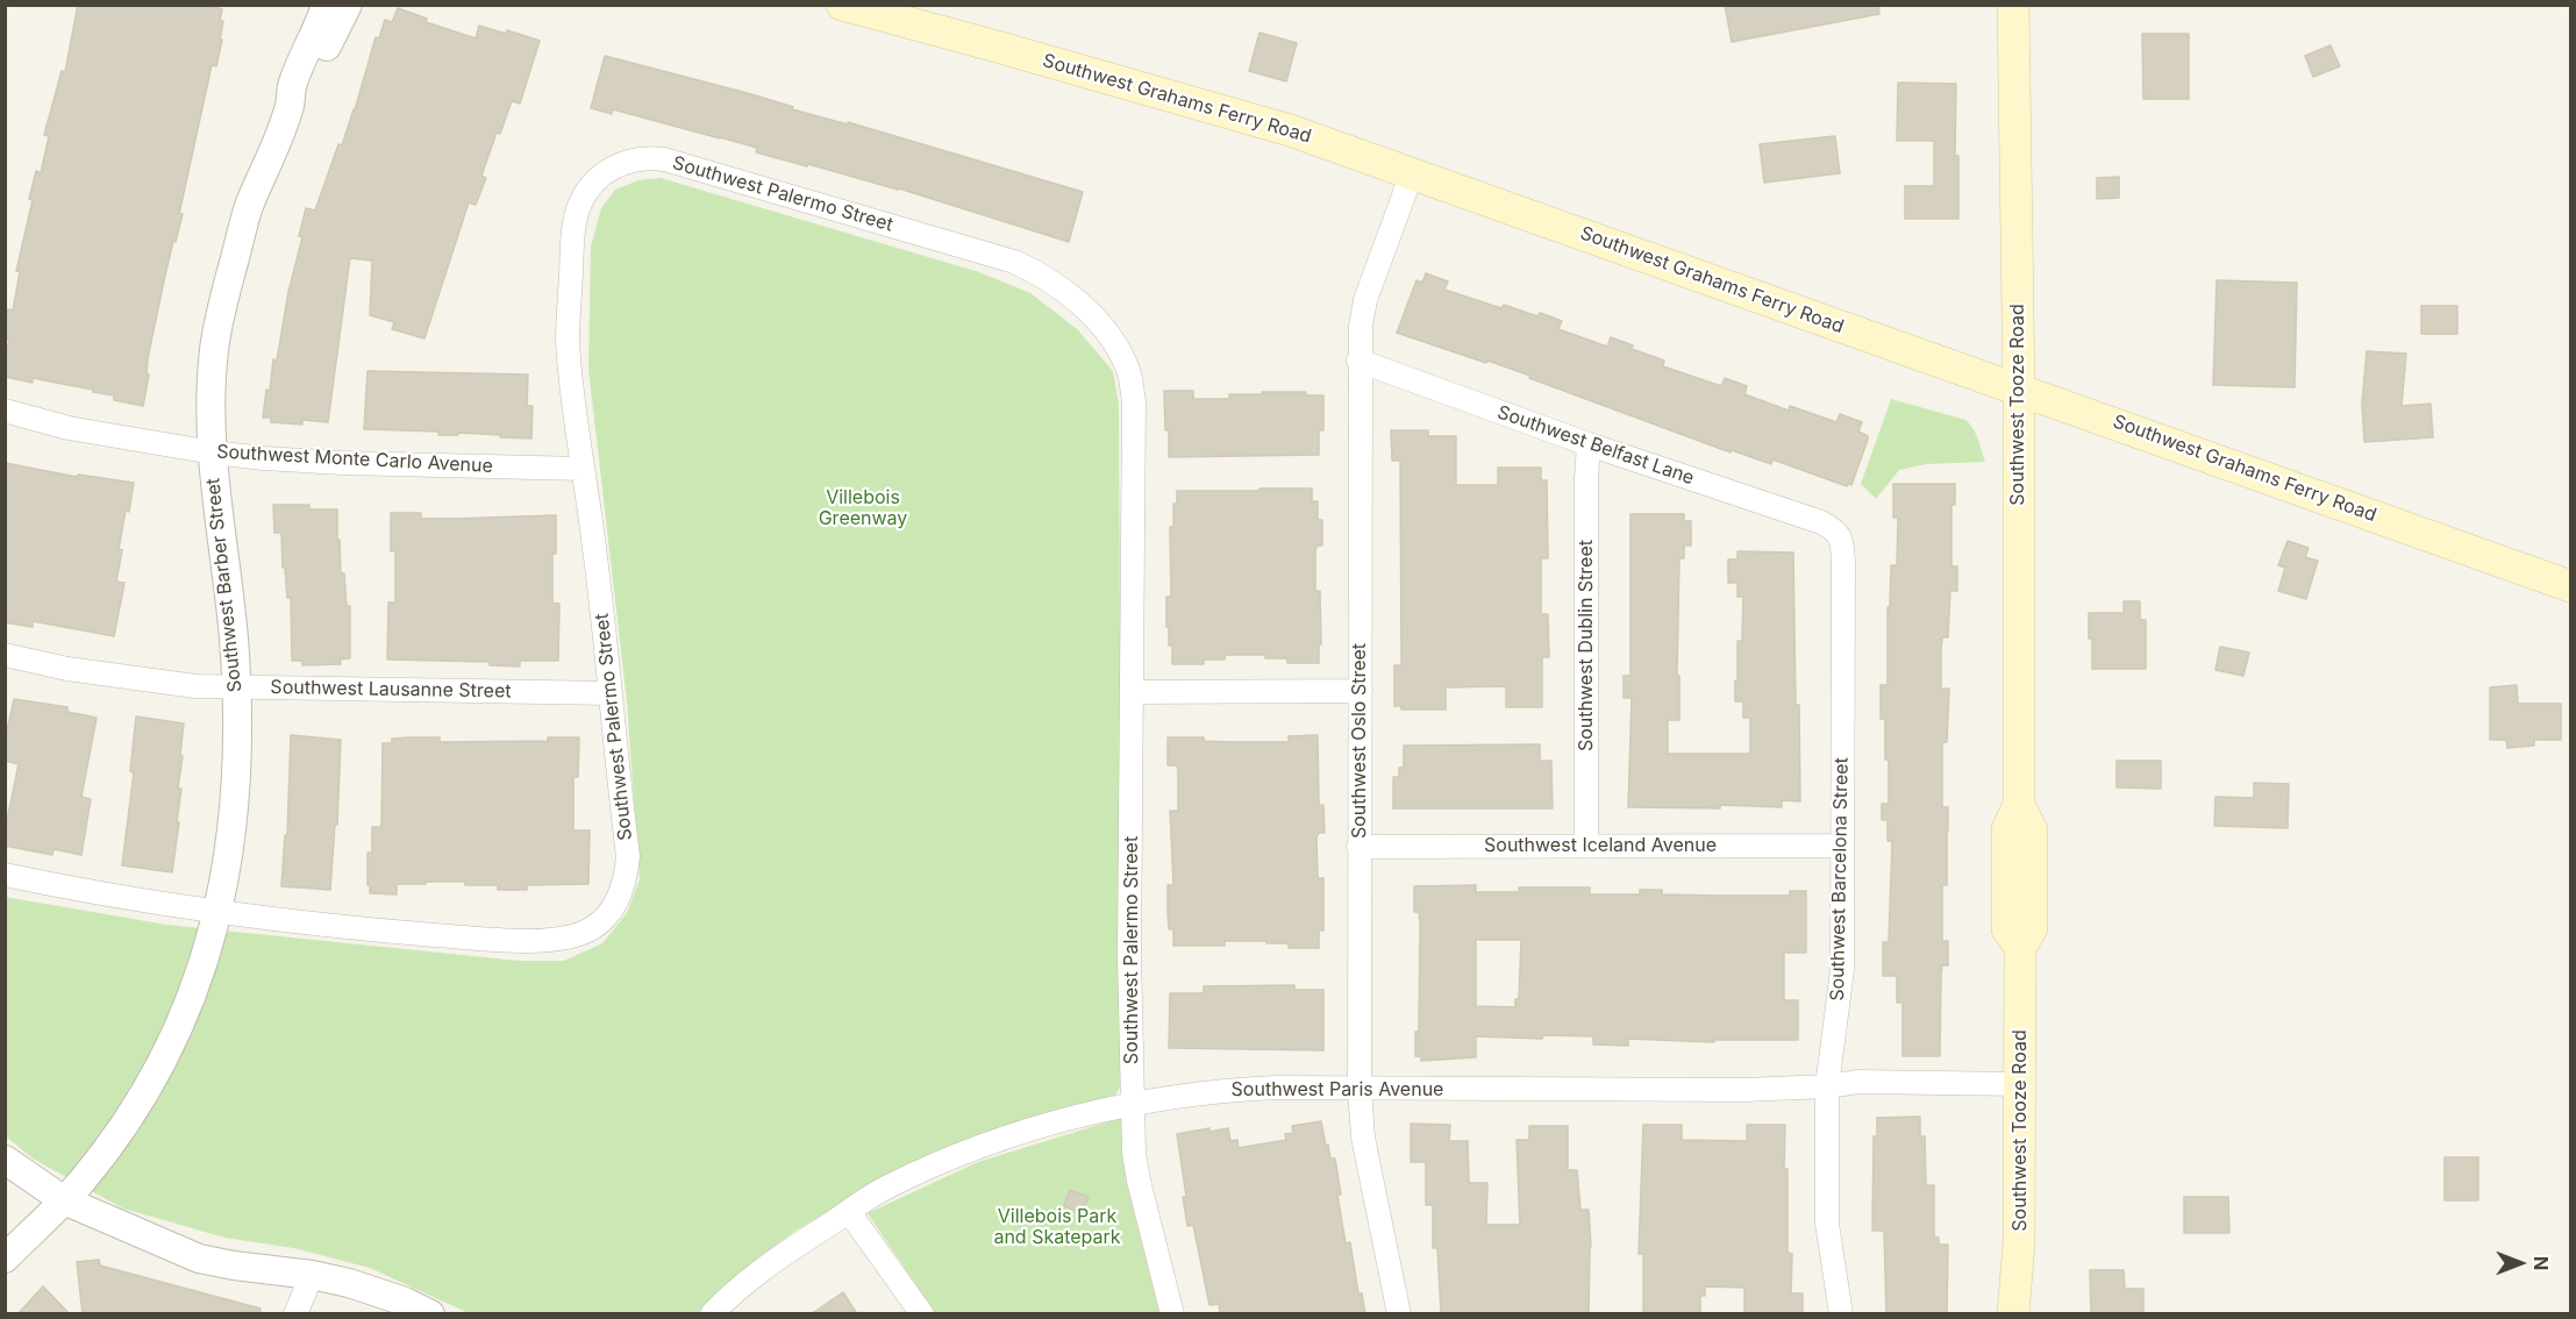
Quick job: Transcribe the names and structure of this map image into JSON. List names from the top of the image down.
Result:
{
  "streets": {
    "main road": ["Southwest Grahams Ferry Road", "Southwest Tooze Road"],
    "street": [
      "Southwest Palermo Street",
      "Southwest Belfast Lane",
      "Southwest Monte Carlo Avenue",
      "Southwest Barber Street",
      "Southwest Dublin Street",
      "Southwest Lausanne Street",
      "Southwest Oslo Street",
      "Southwest Iceland Avenue",
      "Southwest Barcelona Street",
      "Southwest Paris Avenue"
    ]
  },
  "crossings": [
    ["Southwest Grahams Ferry Road", "Southwest Tooze Road"],
    ["Southwest Grahams Ferry Road", "Southwest Oslo Street"],
    ["Southwest Palermo Street", "Southwest Monte Carlo Avenue"],
    ["Southwest Palermo Street", "Southwest Barber Street"],
    ["Southwest Palermo Street", "Southwest Lausanne Street"],
    ["Southwest Palermo Street", "Southwest Paris Avenue"],
    ["Southwest Tooze Road", "Southwest Paris Avenue"],
    ["Southwest Belfast Lane", "Southwest Dublin Street"],
    ["Southwest Belfast Lane", "Southwest Oslo Street"],
    ["Southwest Belfast Lane", "Southwest Barcelona Street"],
    ["Southwest Monte Carlo Avenue", "Southwest Barber Street"],
    ["Southwest Barber Street", "Southwest Lausanne Street"],
    ["Southwest Dublin Street", "Southwest Iceland Avenue"],
    ["Southwest Oslo Street", "Southwest Iceland Avenue"],
    ["Southwest Oslo Street", "Southwest Paris Avenue"],
    ["Southwest Iceland Avenue", "Southwest Barcelona Street"],
    ["Southwest Barcelona Street", "Southwest Paris Avenue"]
  ],
  "parks": ["Villebois Greenway", "Villebois Park and Skatepark"],
  "north": "right"
}
